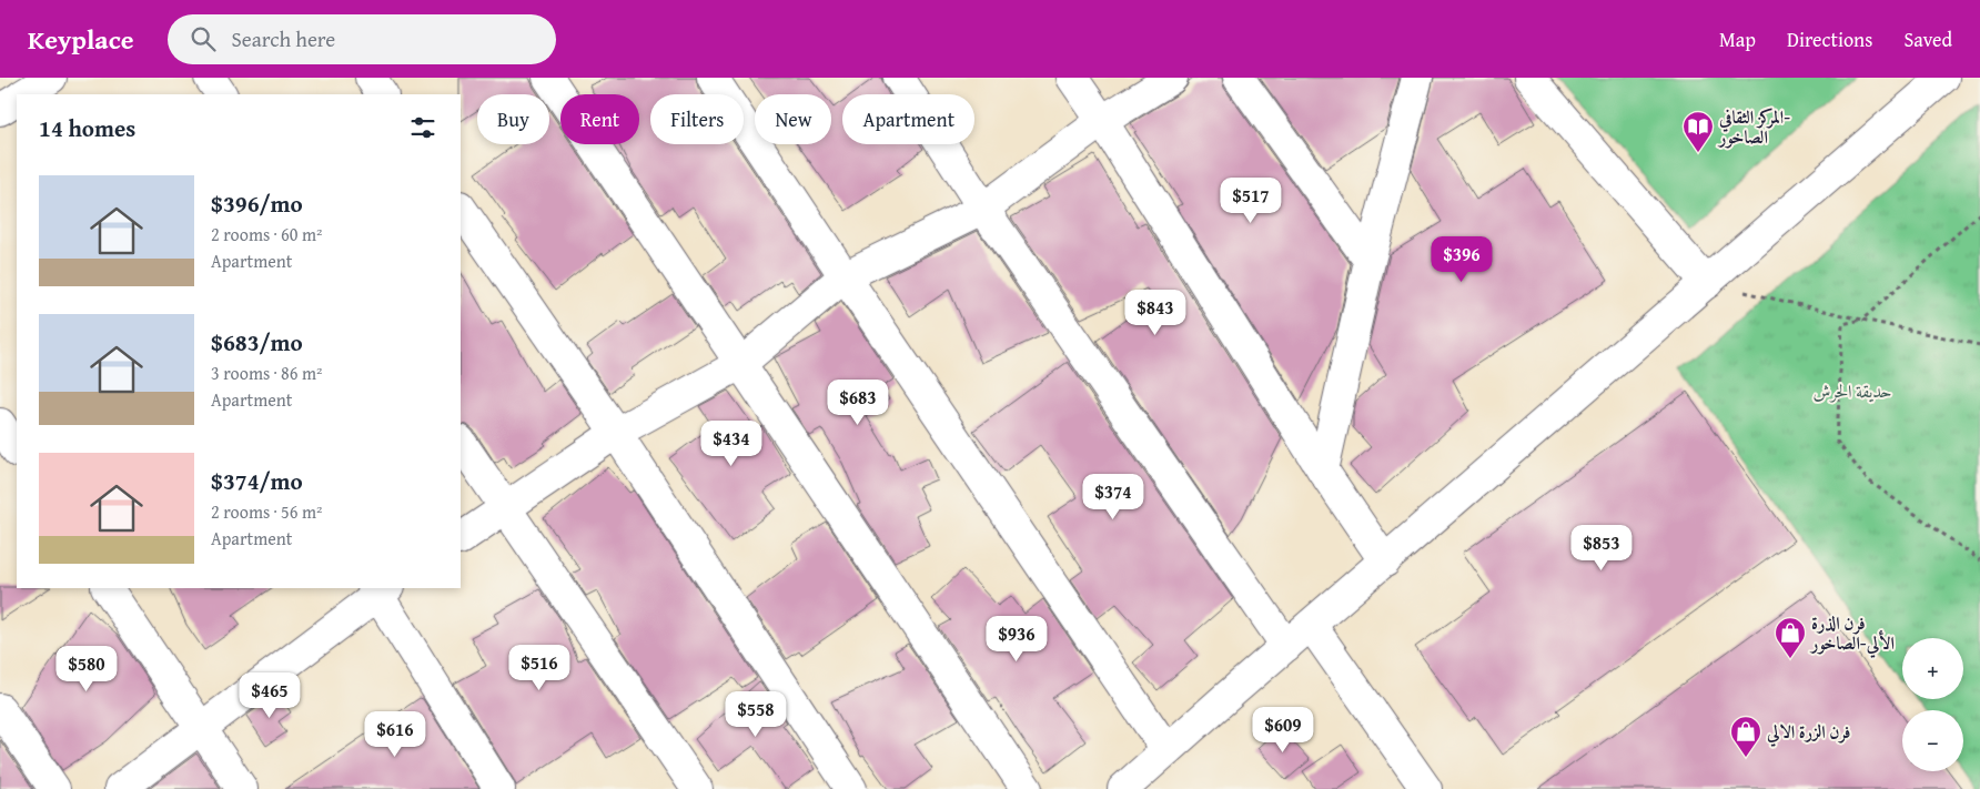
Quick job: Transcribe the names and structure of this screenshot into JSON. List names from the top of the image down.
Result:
{
  "parks": ["حديقة الحرش"],
  "places": {
    "library": ["المركز الثقافي- الصاخور"],
    "shop": ["فرن الذرة الألي-الصاخور", "فرن الزرة الالي"]
  },
  "page": {
    "header": "Keyplace",
    "search": "Search here",
    "nav": ["Map", "Directions", "Saved"],
    "chip": [
      "Buy",
      "Rent",
      "Filters",
      "New",
      "Apartment"
    ],
    "heading": "14 homes",
    "list": [
      {
        "name": "$396/mo",
        "note": "2 rooms · 60 m² · Apartment"
      },
      {
        "name": "$683/mo",
        "note": "3 rooms · 86 m² · Apartment"
      },
      {
        "name": "$374/mo",
        "note": "2 rooms · 56 m² · Apartment"
      }
    ],
    "price": [
      "$517",
      "$396",
      "$843",
      "$683",
      "$434",
      "$374",
      "$853",
      "$936",
      "$516",
      "$580",
      "$465",
      "$558",
      "$609",
      "$616"
    ],
    "map_buttons": ["+", "−"]
  }
}
